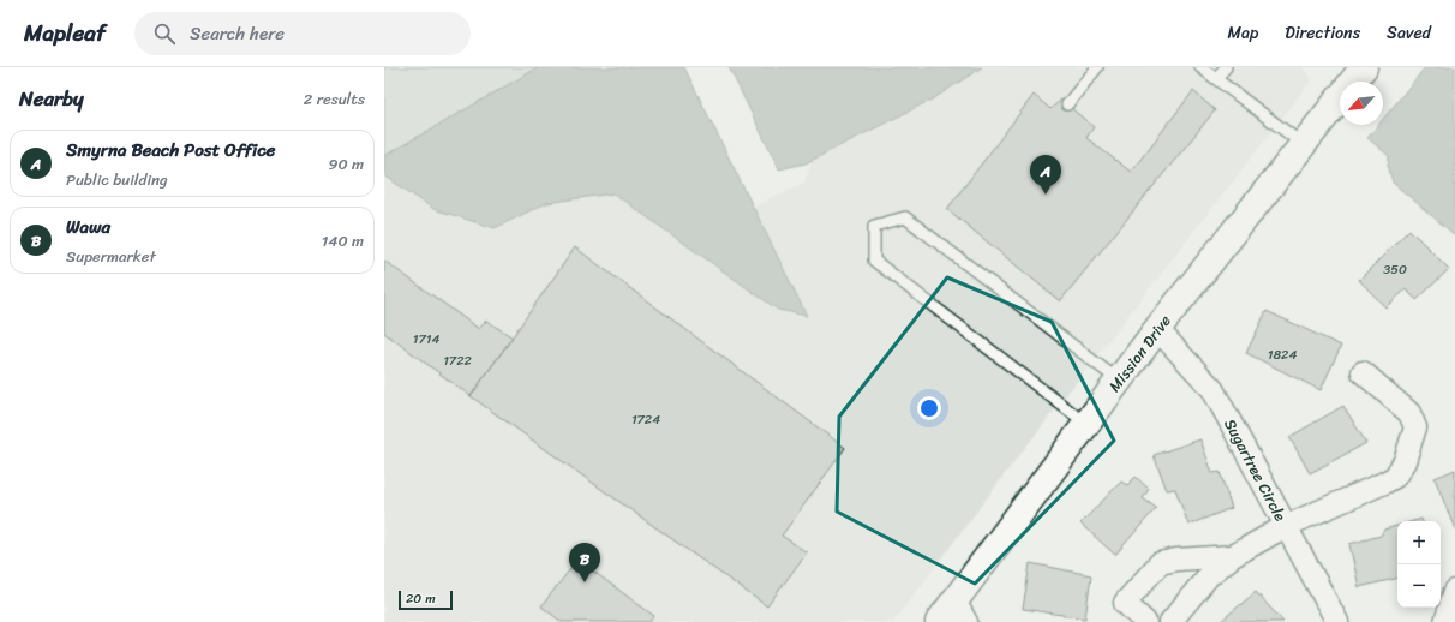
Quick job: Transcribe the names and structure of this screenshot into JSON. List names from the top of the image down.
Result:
{
  "streets": {
    "street": ["Mission Drive", "Sugartree Circle"]
  },
  "crossings": [
    ["Mission Drive", "Sugartree Circle"]
  ],
  "house_numbers": [
    "350",
    "1714",
    "1824",
    "1722",
    "1724"
  ],
  "scale_bar": "20 m",
  "north": "bottom left",
  "page": {
    "header": "Mapleaf",
    "search": "Search here",
    "nav": ["Map", "Directions", "Saved"],
    "heading": ["Nearby", "2 results"],
    "list": [
      {
        "mark": "A",
        "name": "Smyrna Beach Post Office",
        "note": "Public building",
        "value": "90 m"
      },
      {
        "mark": "B",
        "name": "Wawa",
        "note": "Supermarket",
        "value": "140 m"
      }
    ],
    "pins": ["A", "B"],
    "map_buttons": ["+", "−"],
    "scale": "20 m"
  }
}
